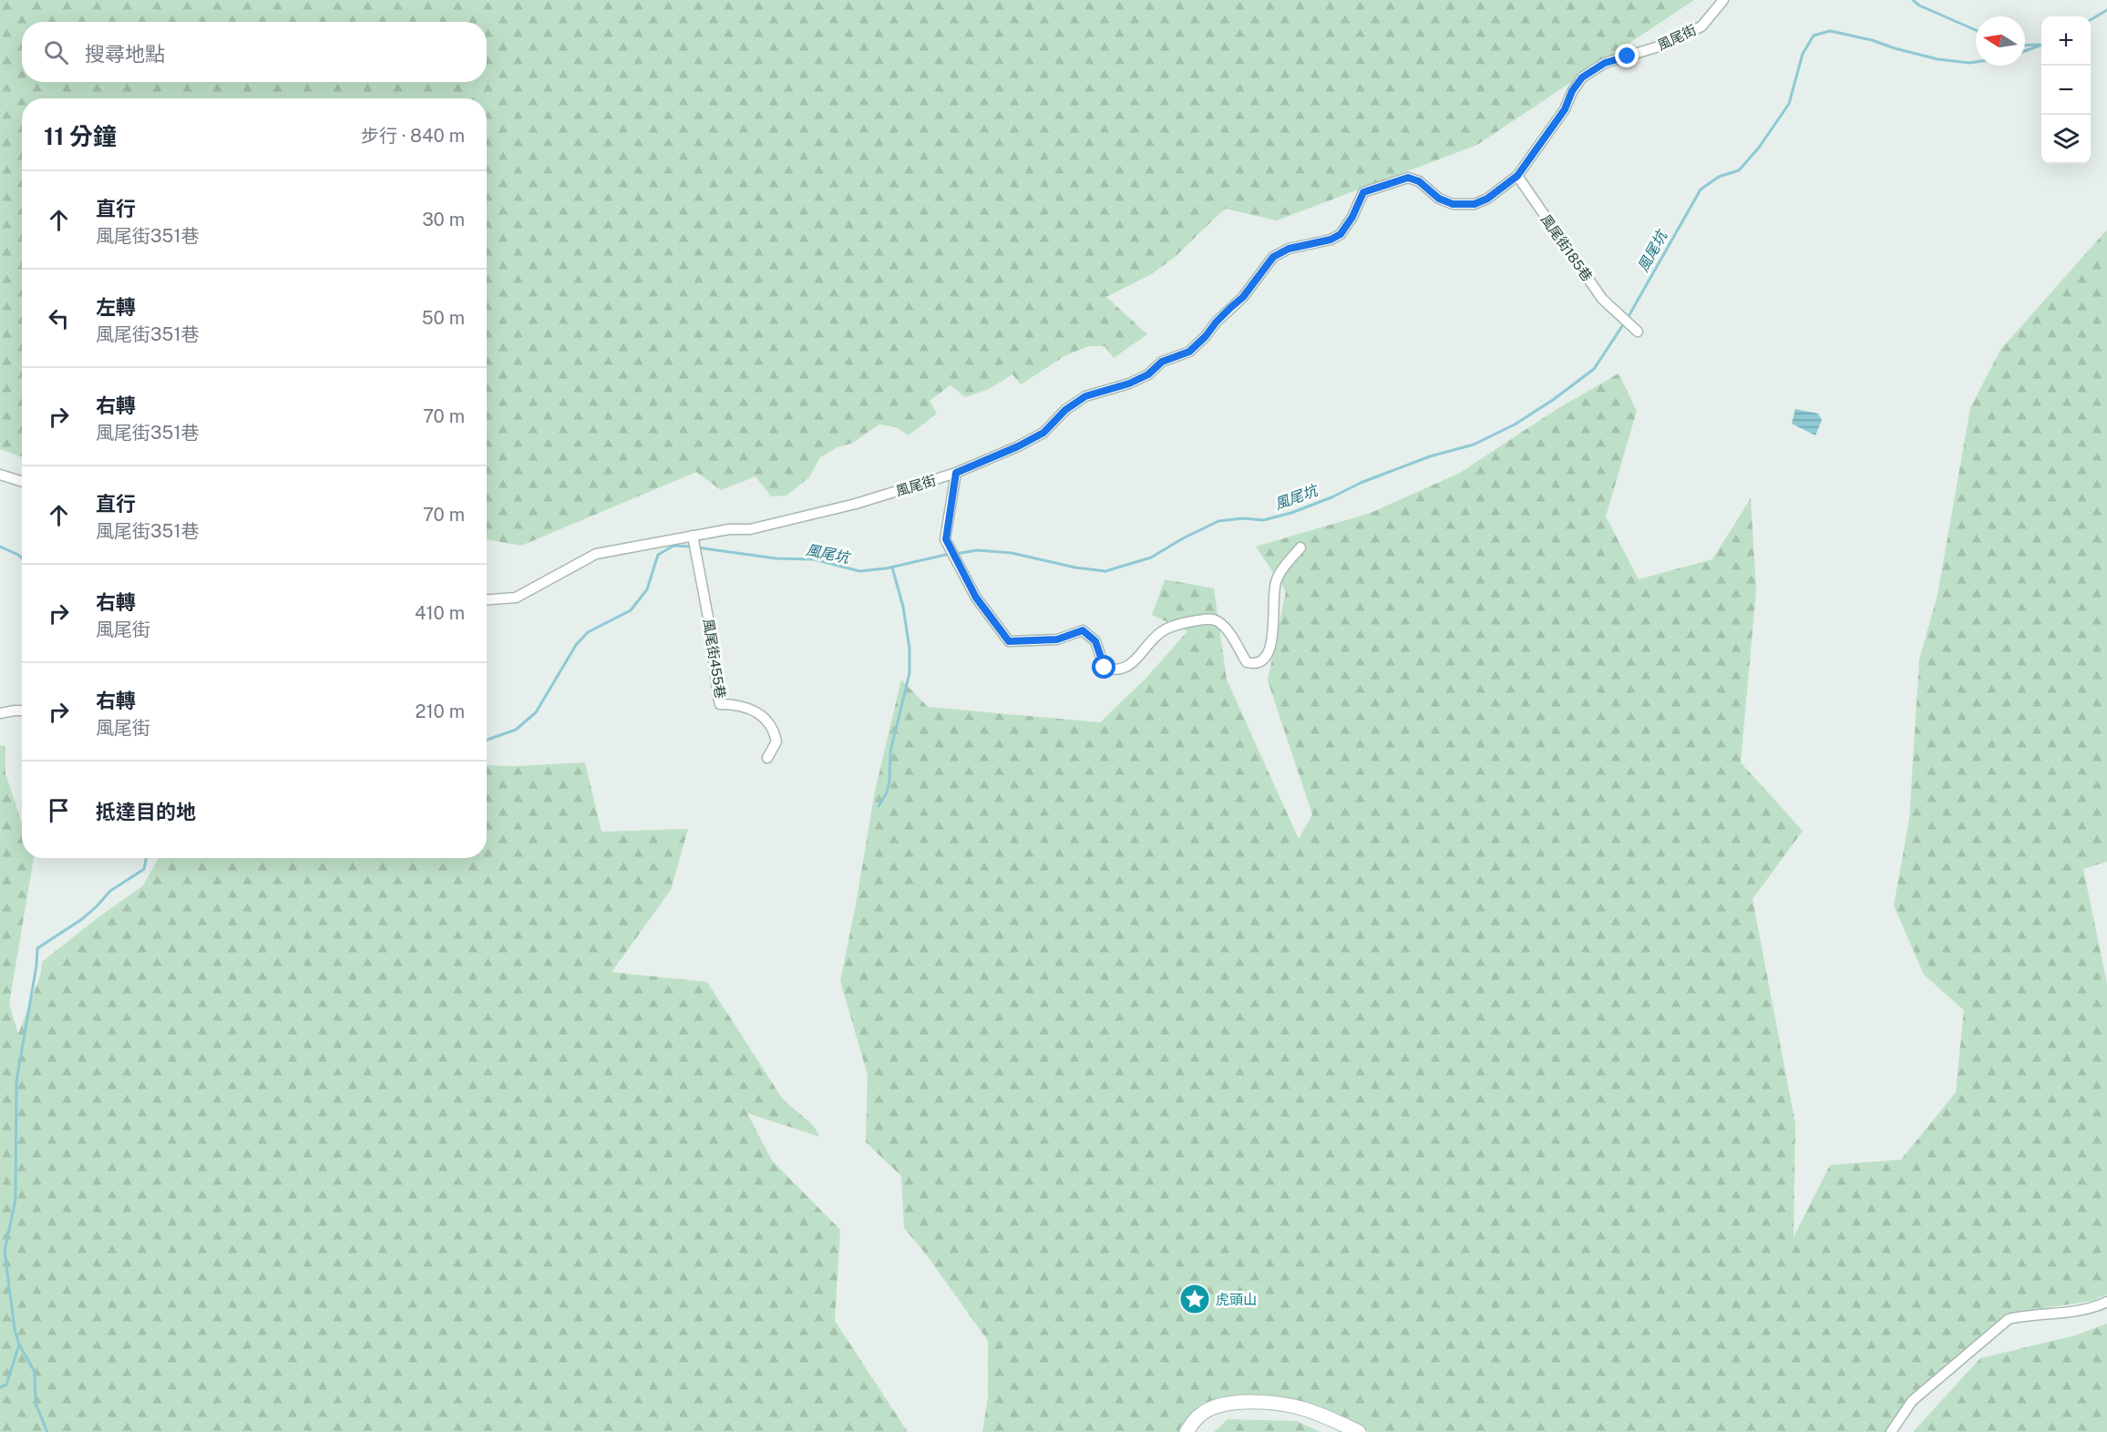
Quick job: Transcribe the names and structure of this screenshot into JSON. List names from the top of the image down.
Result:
{
  "streets": {
    "street": ["風尾街", "風尾街185巷", "風尾街455巷"]
  },
  "crossings": [
    ["風尾街", "風尾街185巷"],
    ["風尾街", "風尾街455巷"]
  ],
  "water": ["風尾坑"],
  "places": {
    "place": ["虎頭山"]
  },
  "north": "left",
  "page": {
    "map_buttons": ["+", "−"],
    "search": "搜尋地點",
    "heading": ["11 分鐘", "步行 · 840 m"],
    "list": [
      ["直行", "風尾街351巷", "30 m"],
      ["左轉", "風尾街351巷", "50 m"],
      ["右轉", "風尾街351巷", "70 m"],
      ["直行", "風尾街351巷", "70 m"],
      ["右轉", "風尾街", "410 m"],
      ["右轉", "風尾街", "210 m"],
      "抵達目的地"
    ]
  }
}
